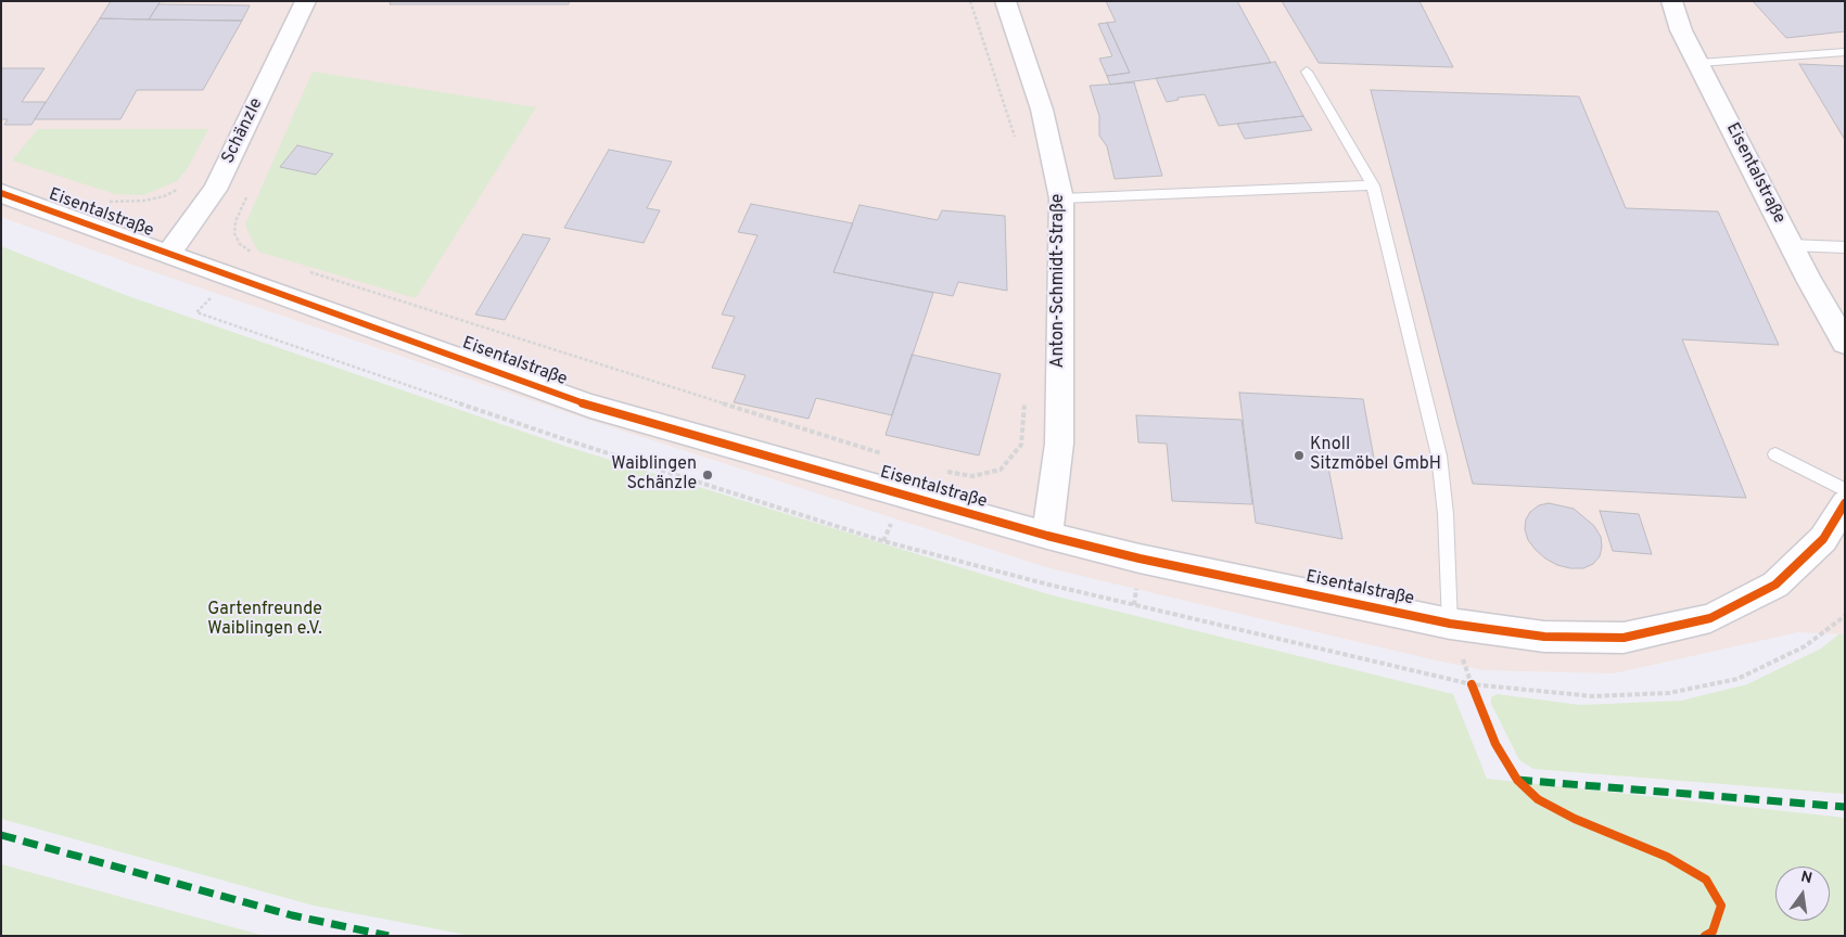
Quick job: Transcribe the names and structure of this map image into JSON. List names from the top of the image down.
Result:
{
  "streets": {
    "street": ["Schänzle", "Eisentalstraße", "Anton-Schmidt-Straße"]
  },
  "crossings": [
    ["Schänzle", "Eisentalstraße"],
    ["Eisentalstraße", "Anton-Schmidt-Straße"]
  ],
  "parks": ["Gartenfreunde Waiblingen e.V."],
  "places": ["Knoll Sitzmöbel GmbH", "Waiblingen Schänzle"],
  "north": "top"
}
